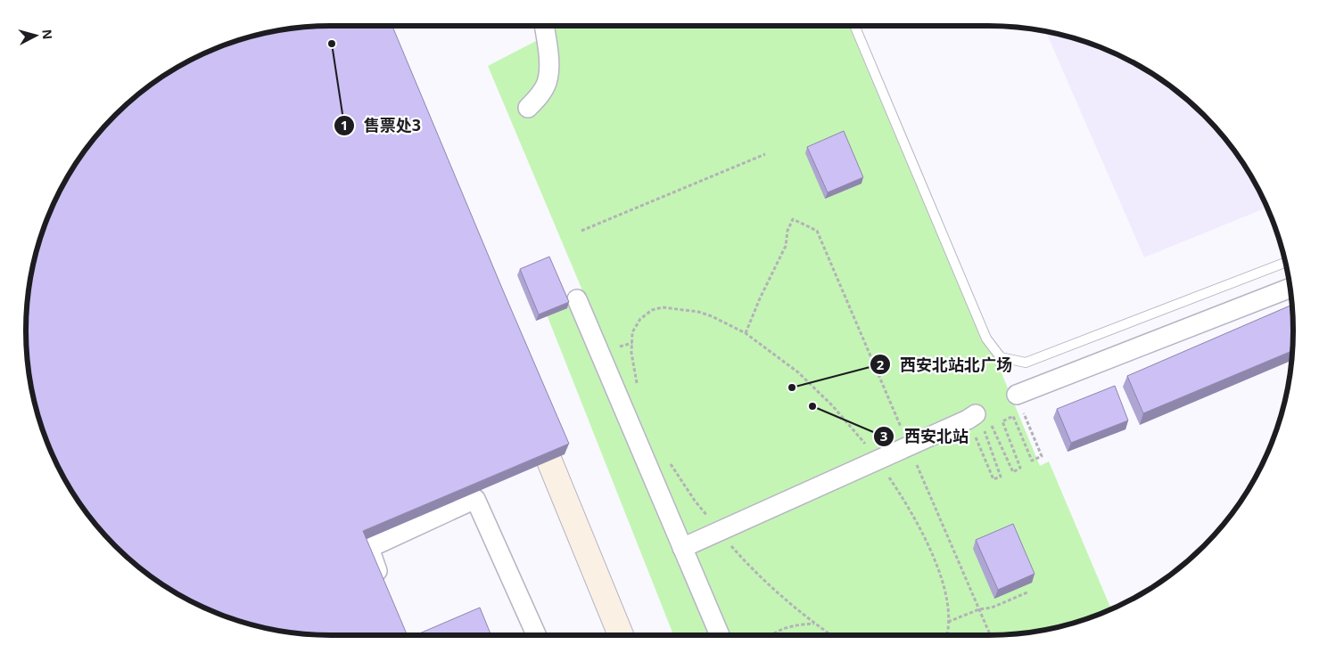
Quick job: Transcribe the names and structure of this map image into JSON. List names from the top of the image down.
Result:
{
  "places": ["售票处3", "西安北站北广场", "西安北站"],
  "north": "right"
}
